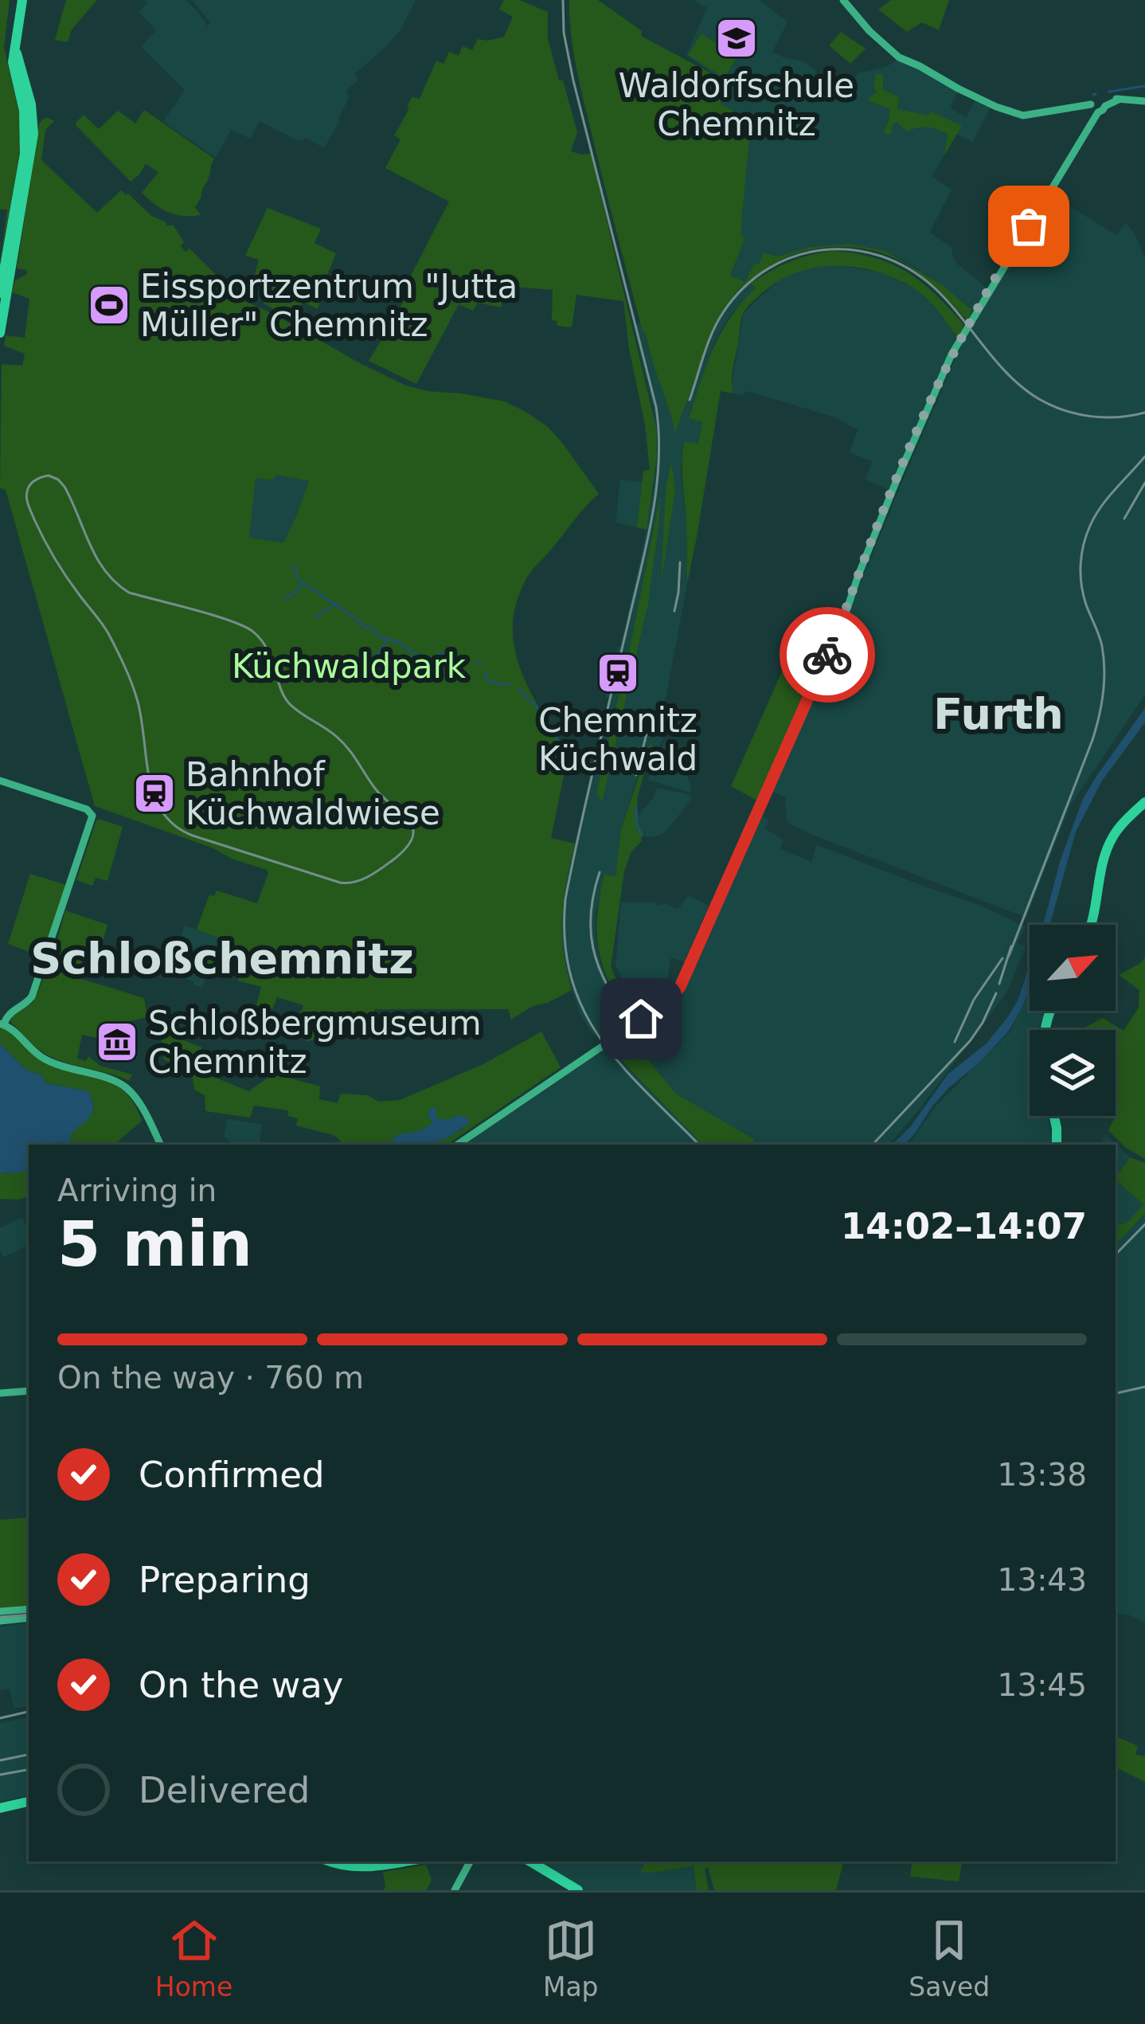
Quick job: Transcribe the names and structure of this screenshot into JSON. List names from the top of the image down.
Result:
{
  "districts": ["Furth", "Schloßchemnitz"],
  "parks": ["Küchwaldpark"],
  "places": {
    "school or university": ["Waldorfschule Chemnitz"],
    "sports": ["Eissportzentrum \"Jutta Müller\" Chemnitz"],
    "station": ["Chemnitz Küchwald", "Bahnhof Küchwaldwiese"],
    "museum": ["Schloßbergmuseum Chemnitz"]
  },
  "north": "top right",
  "page": {
    "heading": ["5 min", "Arriving in", "14:02–14:07"],
    "bar": "On the way · 760 m",
    "list": [
      ["Confirmed", "13:38"],
      ["Preparing", "13:43"],
      ["On the way", "13:45"],
      "Delivered"
    ],
    "tabs": ["Home", "Map", "Saved"]
  }
}
